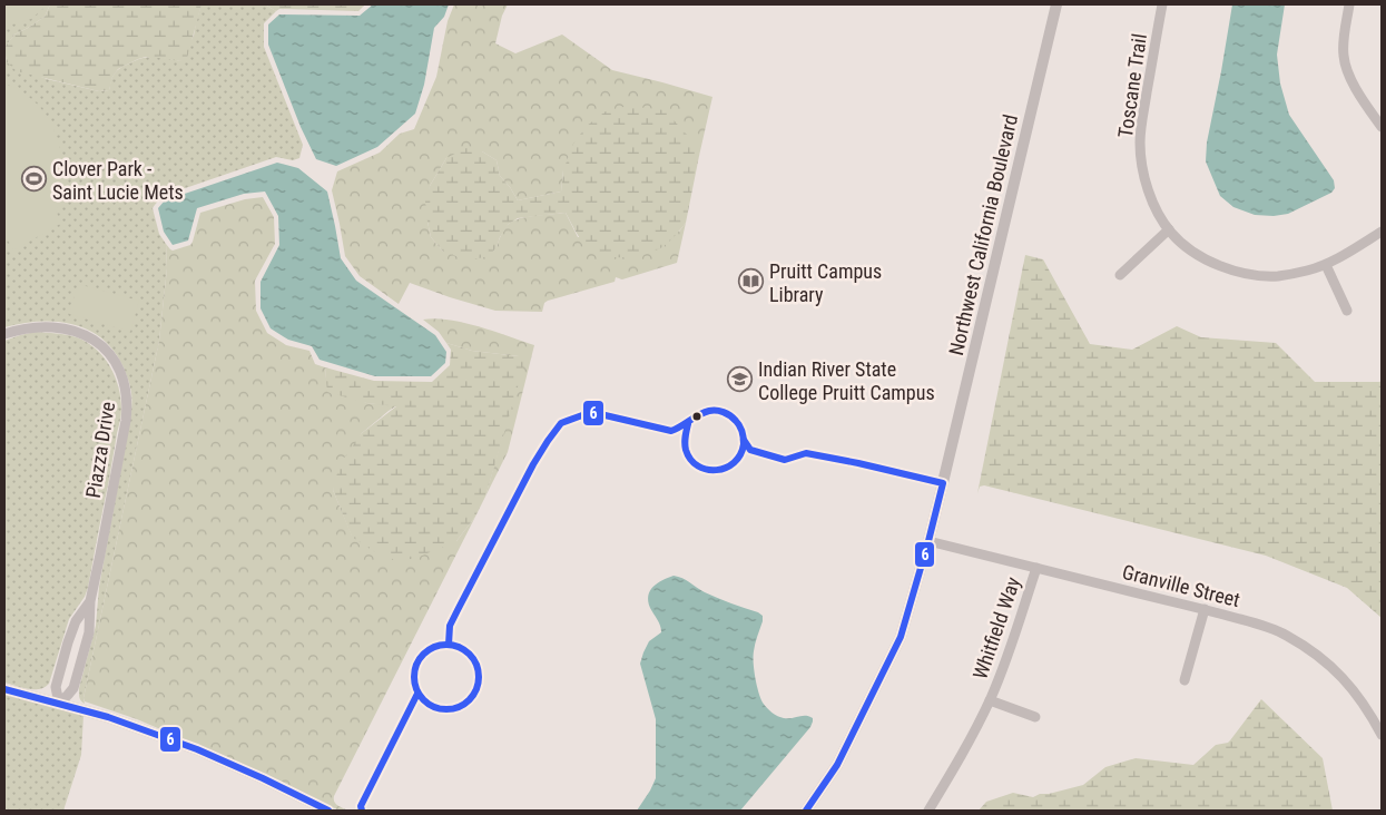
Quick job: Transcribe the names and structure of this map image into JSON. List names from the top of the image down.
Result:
{
  "streets": {
    "street": [
      "Toscane Trail",
      "Northwest California Boulevard",
      "Piazza Drive",
      "Granville Street",
      "Whitfield Way"
    ]
  },
  "crossings": [
    ["Northwest California Boulevard", "Granville Street"],
    ["Granville Street", "Whitfield Way"]
  ],
  "places": {
    "sports": ["Clover Park - Saint Lucie Mets"],
    "library": ["Pruitt Campus Library"],
    "school or university": ["Indian River State College Pruitt Campus"]
  },
  "lines": ["transit line 6"]
}
